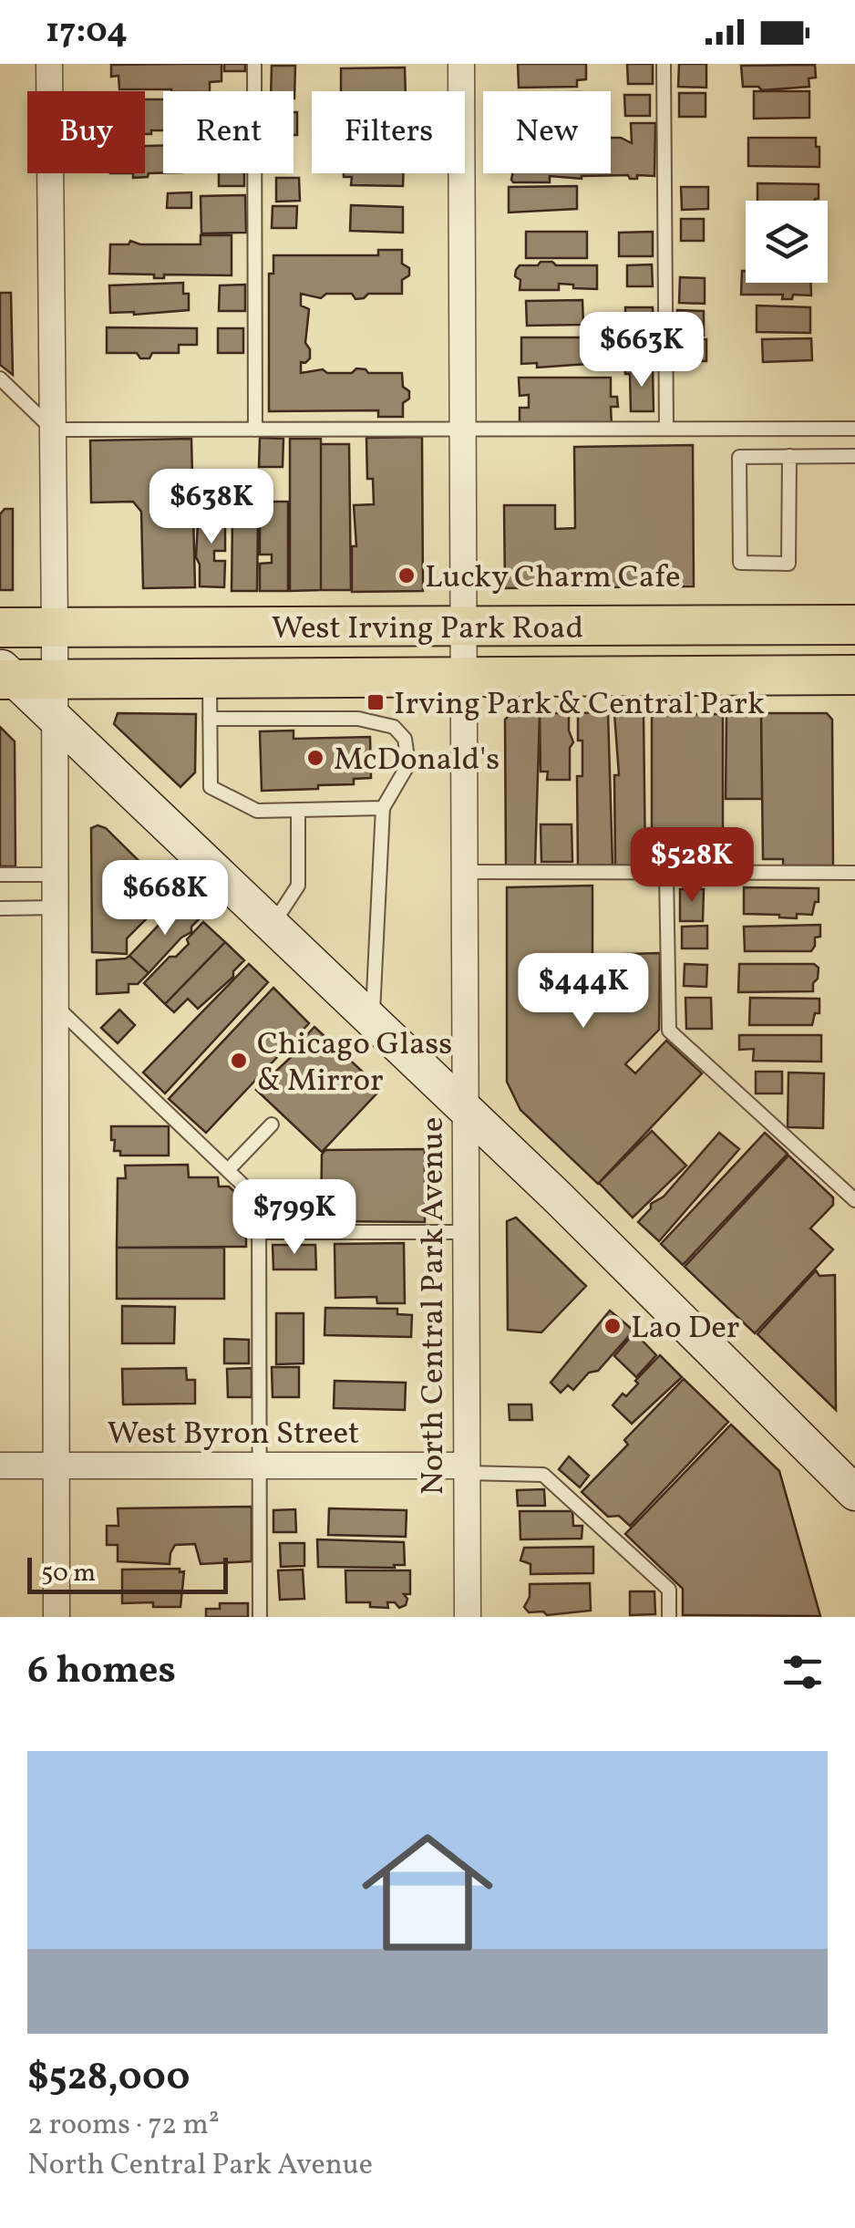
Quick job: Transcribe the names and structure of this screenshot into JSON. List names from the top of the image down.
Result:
{
  "streets": {
    "main road": ["West Irving Park Road"],
    "street": ["North Central Park Avenue", "West Byron Street"]
  },
  "crossings": [
    ["West Irving Park Road", "North Central Park Avenue"],
    ["North Central Park Avenue", "West Byron Street"]
  ],
  "places": {
    "other": [
      "Lucky Charm Cafe",
      "McDonald's",
      "Chicago Glass & Mirror",
      "Lao Der"
    ],
    "transit": ["Irving Park & Central Park"]
  },
  "scale_bar": "50 m",
  "page": {
    "status": "17:04",
    "chip": [
      "Buy",
      "Rent",
      "Filters",
      "New"
    ],
    "price": [
      "$663K",
      "$638K",
      "$528K",
      "$668K",
      "$444K",
      "$799K"
    ],
    "scale": "50 m",
    "heading": "6 homes",
    "list": [
      {
        "name": "$528,000",
        "note": "2 rooms · 72 m² · North Central Park Avenue"
      }
    ]
  }
}
